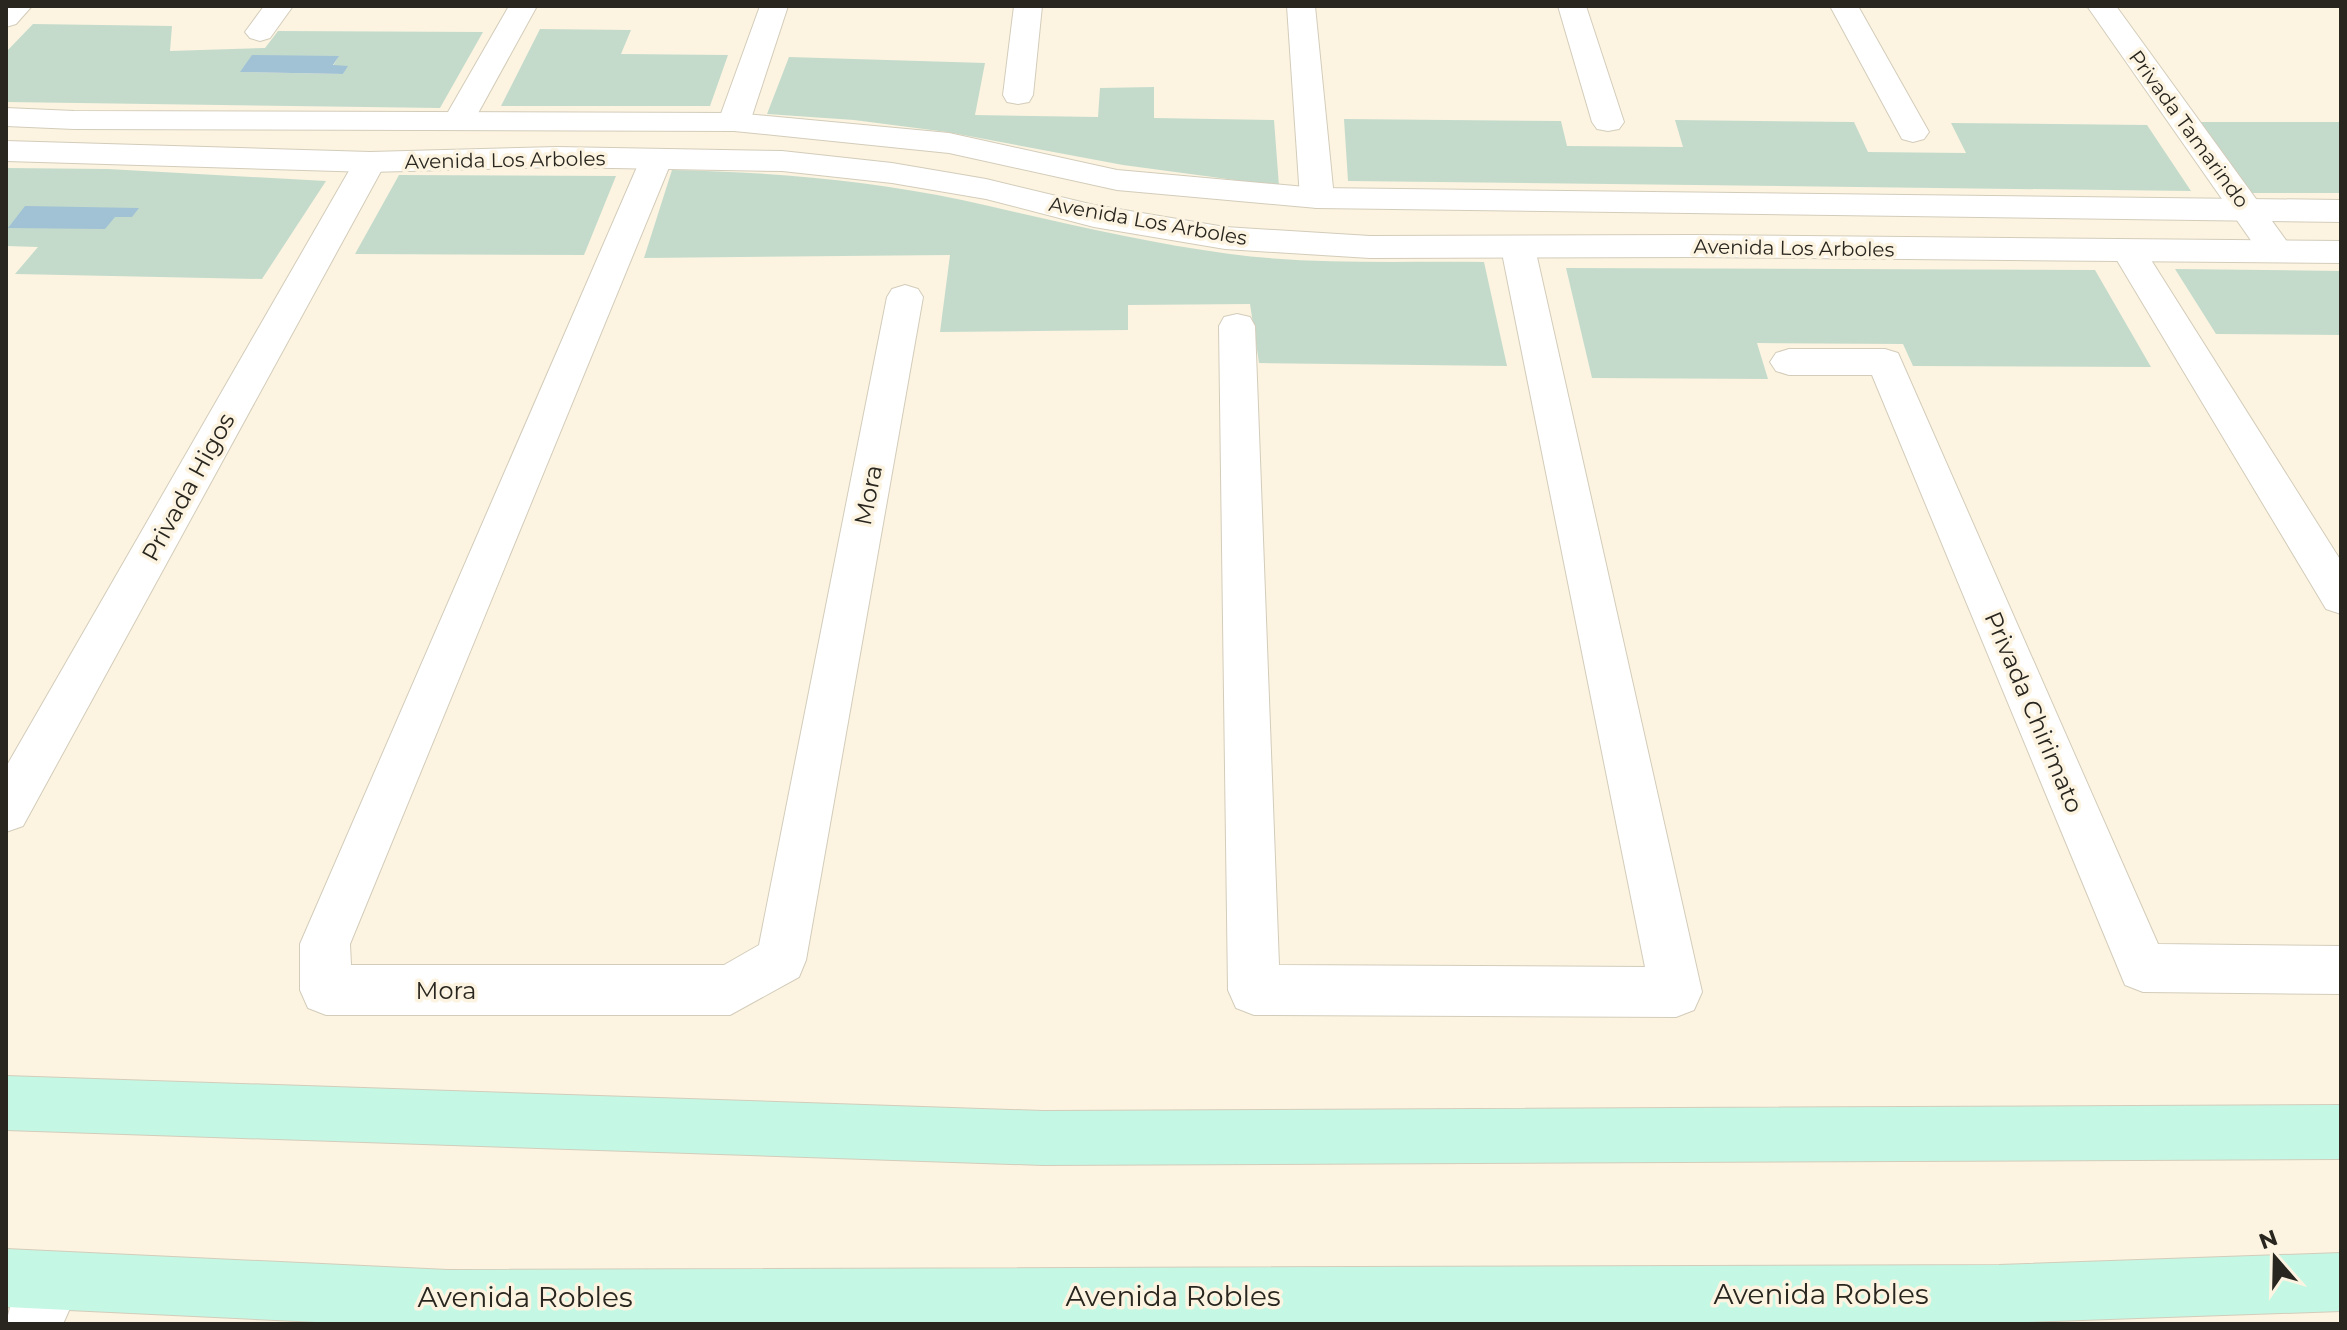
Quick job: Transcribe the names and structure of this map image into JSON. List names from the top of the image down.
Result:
{
  "streets": {
    "main road": ["Avenida Robles"],
    "street": [
      "Privada Tamarindo",
      "Avenida Los Arboles",
      "Privada Higos",
      "Mora",
      "Privada Chirimato"
    ]
  },
  "crossings": [
    ["Privada Tamarindo", "Avenida Los Arboles"],
    ["Avenida Los Arboles", "Privada Higos"],
    ["Avenida Los Arboles", "Mora"]
  ],
  "north": "top"
}
